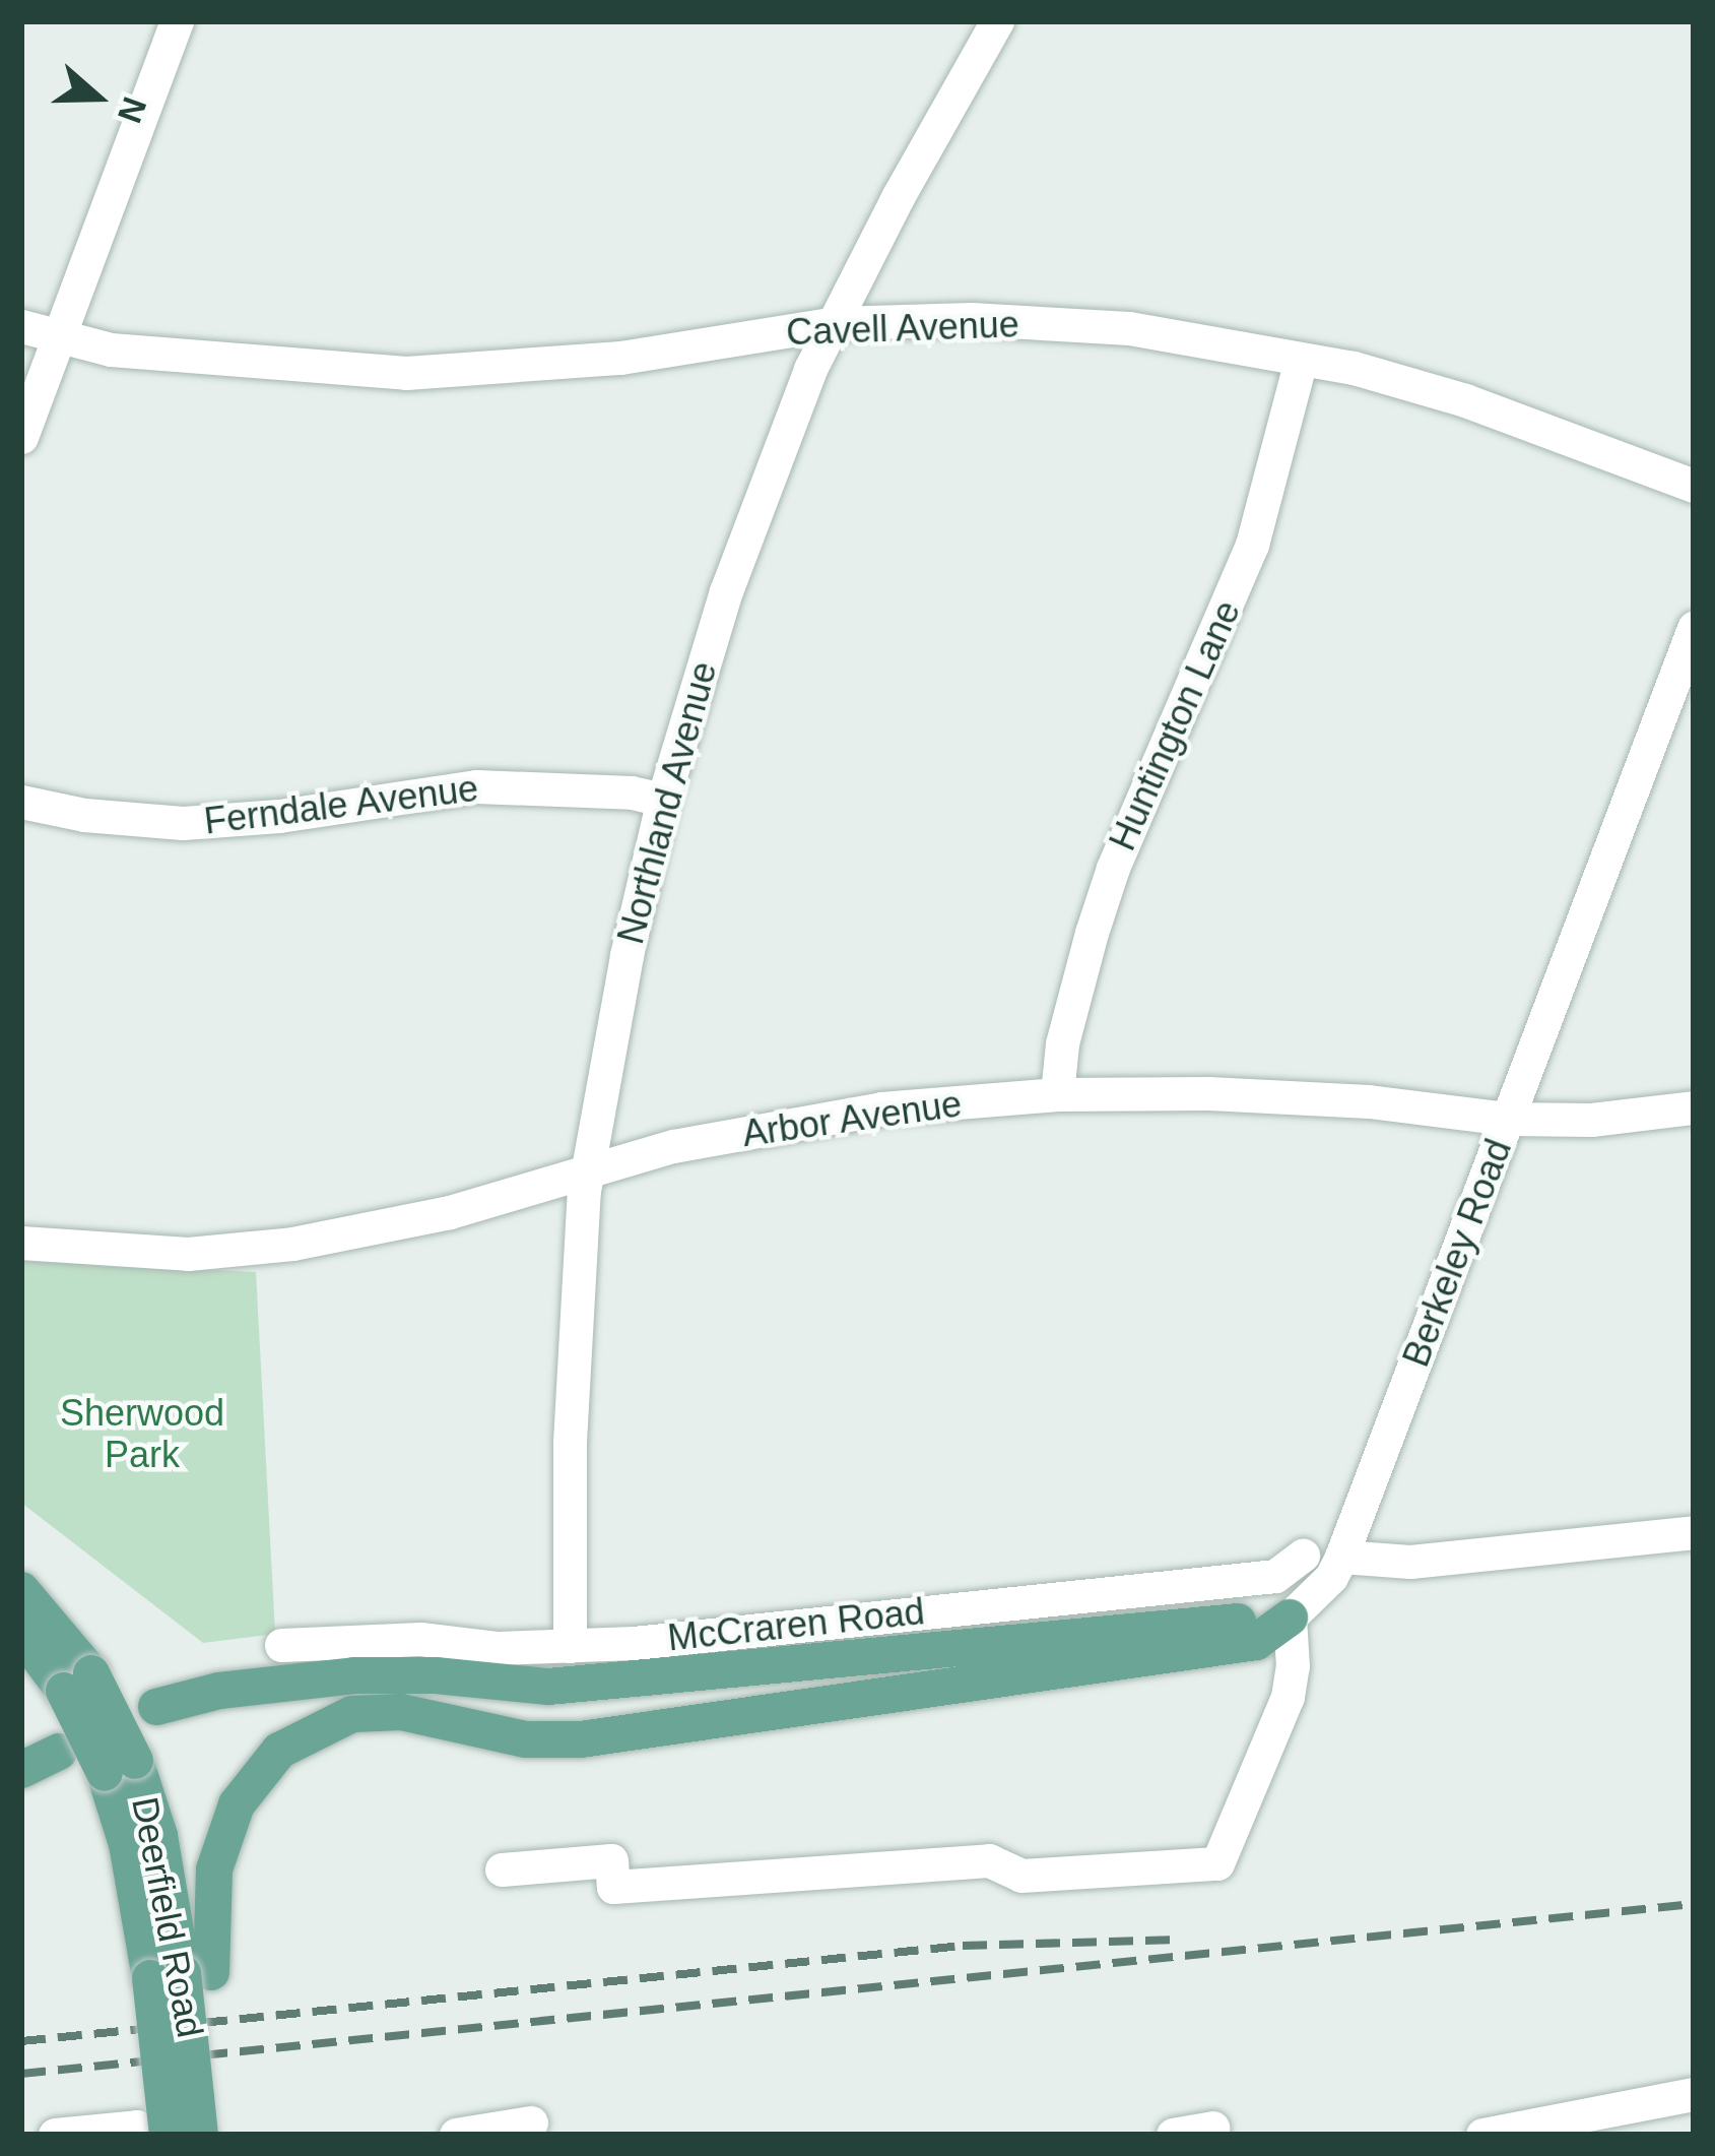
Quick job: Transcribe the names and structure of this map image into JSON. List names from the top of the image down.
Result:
{
  "streets": {
    "main road": ["Deerfield Road"],
    "street": [
      "Cavell Avenue",
      "Huntington Lane",
      "Northland Avenue",
      "Ferndale Avenue",
      "Arbor Avenue",
      "Berkeley Road",
      "McCraren Road"
    ]
  },
  "crossings": [
    ["Cavell Avenue", "Huntington Lane"],
    ["Cavell Avenue", "Northland Avenue"],
    ["Huntington Lane", "Arbor Avenue"],
    ["Northland Avenue", "Ferndale Avenue"],
    ["Northland Avenue", "Arbor Avenue"],
    ["Northland Avenue", "McCraren Road"],
    ["Arbor Avenue", "Berkeley Road"]
  ],
  "parks": ["Sherwood Park"],
  "north": "right"
}
